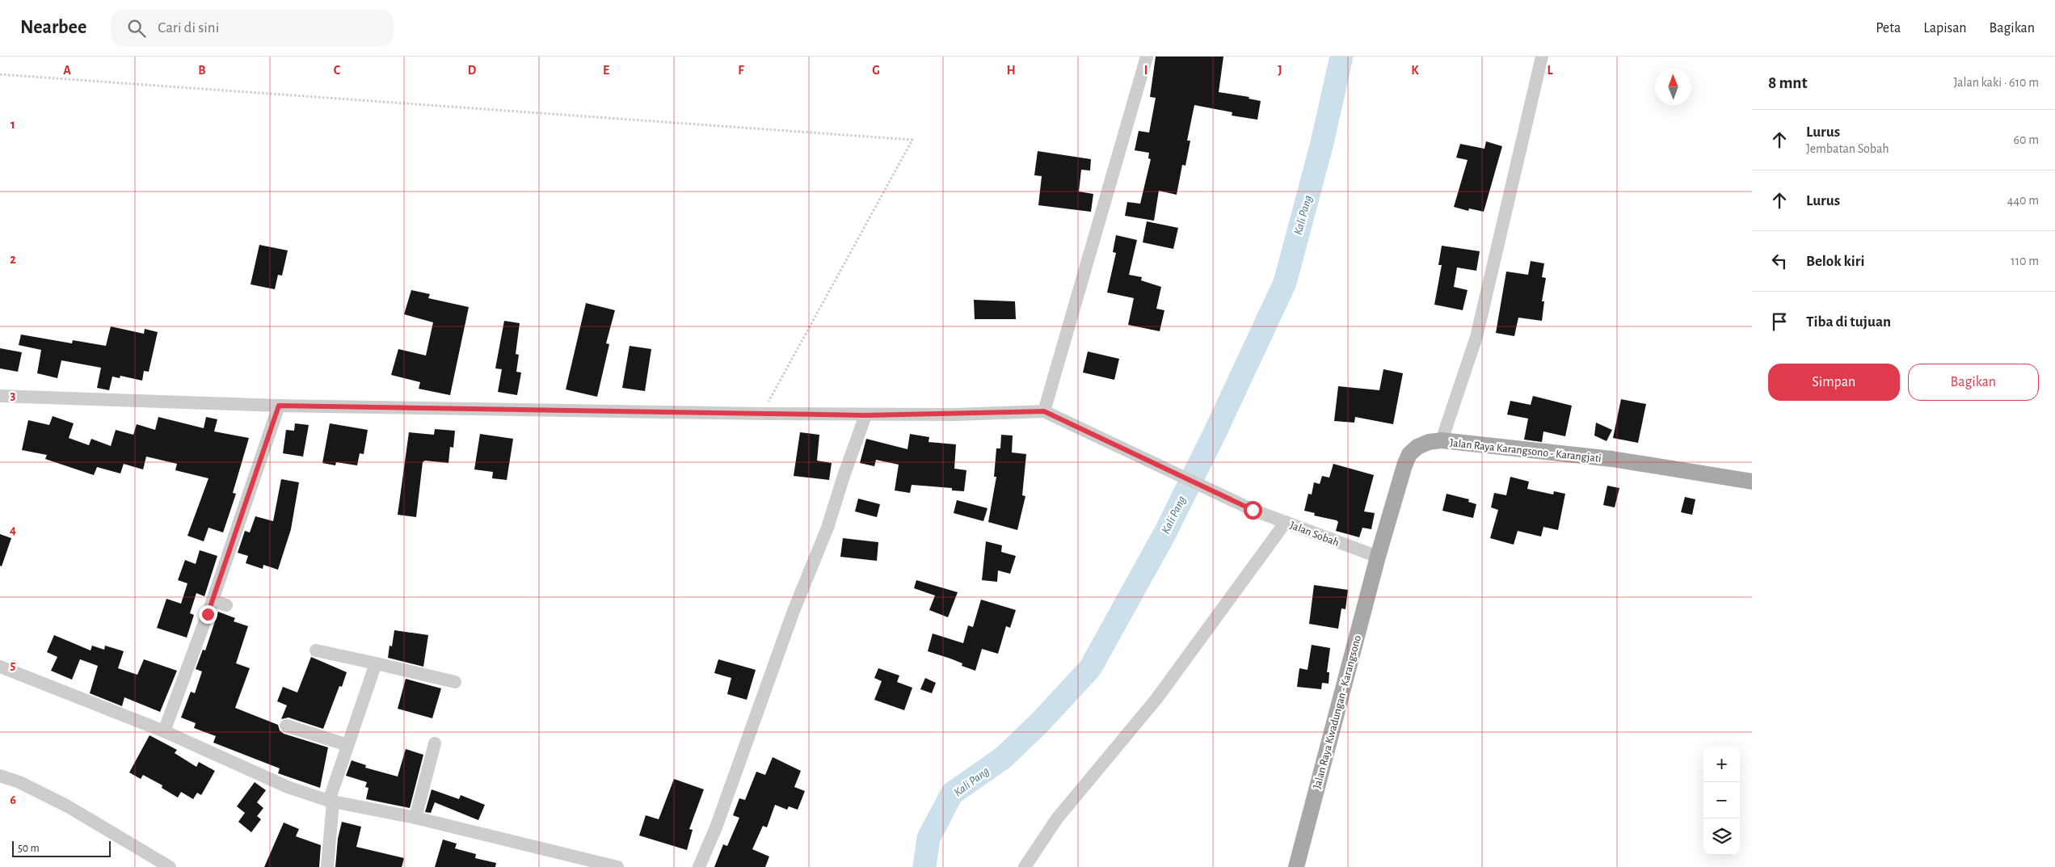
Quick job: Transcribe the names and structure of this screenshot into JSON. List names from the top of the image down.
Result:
{
  "streets": {
    "main road": ["Jalan Raya Karangsono - Karangjati", "Jalan Raya Kwadungan - Karangsono"],
    "street": ["Jalan Sobah"]
  },
  "crossings": [
    ["Jalan Raya Karangsono - Karangjati", "Jalan Sobah"],
    ["Jalan Raya Karangsono - Karangjati", "Jalan Raya Kwadungan - Karangsono"],
    ["Jalan Sobah", "Jalan Raya Kwadungan - Karangsono"]
  ],
  "water": ["Kali Pang"],
  "scale_bar": "50 m",
  "north": "top",
  "page": {
    "header": "Nearbee",
    "search": "Cari di sini",
    "nav": ["Peta", "Lapisan", "Bagikan"],
    "heading": ["8 mnt", "Jalan kaki · 610 m"],
    "list": [
      ["Lurus", "Jembatan Sobah", "60 m"],
      ["Lurus", "440 m"],
      ["Belok kiri", "110 m"],
      "Tiba di tujuan"
    ],
    "buttons": ["Simpan", "Bagikan"],
    "map_buttons": ["+", "−"],
    "scale": "50 m"
  },
  "grid": {
    "columns": [
      "A",
      "B",
      "C",
      "D",
      "E",
      "F",
      "G",
      "H",
      "I",
      "J",
      "K",
      "L"
    ],
    "rows": [
      "1",
      "2",
      "3",
      "4",
      "5",
      "6"
    ]
  }
}
